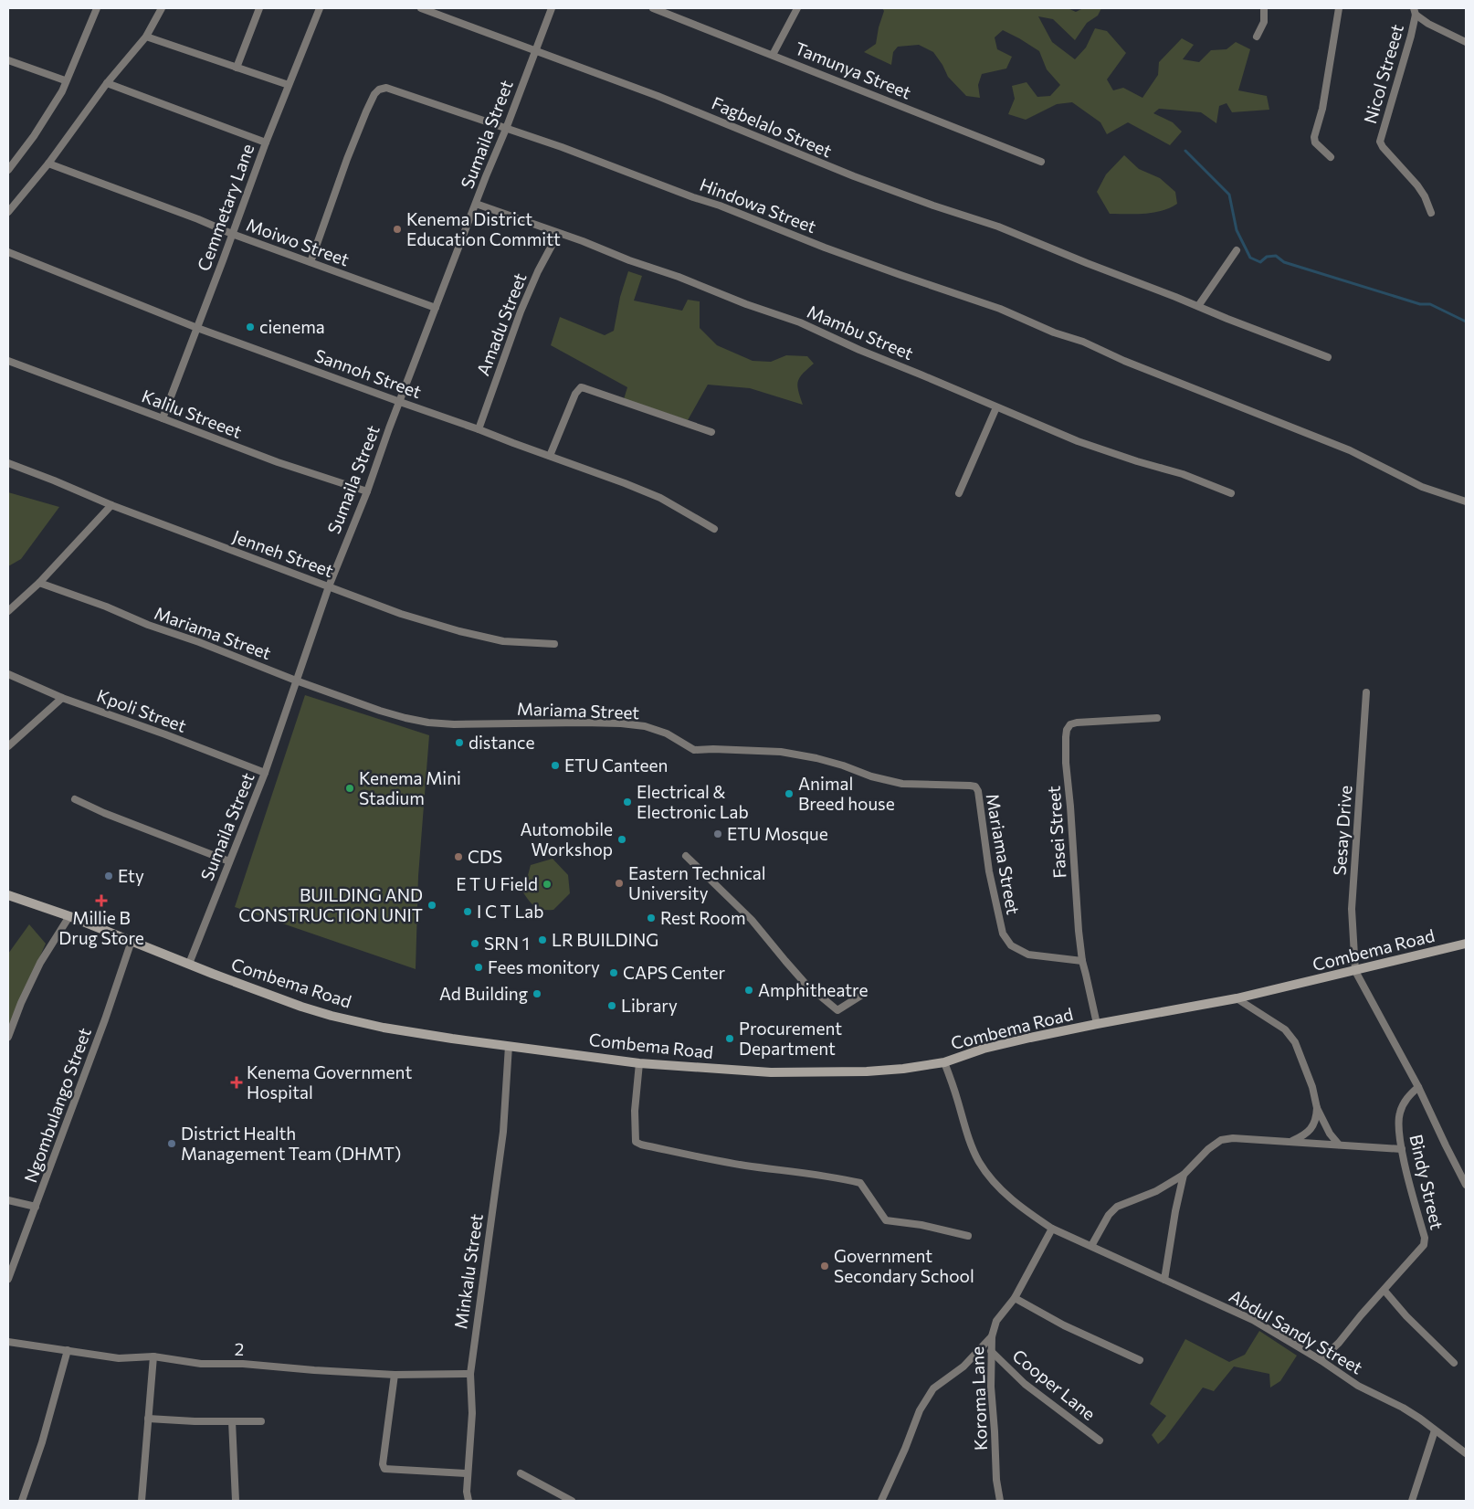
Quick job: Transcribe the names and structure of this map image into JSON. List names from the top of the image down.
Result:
{
  "streets": {
    "street": [
      "Tamunya Street",
      "Nicol Streeet",
      "Fagbelalo Street",
      "Sumaila Street",
      "Hindowa Street",
      "Cemmetary Lane",
      "Moiwo Street",
      "Amadu Street",
      "Mambu Street",
      "Sannoh Street",
      "Kalilu Streeet",
      "Jenneh Street",
      "Mariama Street",
      "Kpoli Street",
      "Sesay Drive",
      "Fasei Street",
      "Combema Road",
      "Ngombulango Street",
      "Bindy Street",
      "Minkalu Street",
      "Abdul Sandy Street",
      "2",
      "Cooper Lane",
      "Koroma Lane"
    ]
  },
  "crossings": [
    ["Fagbelalo Street", "Sumaila Street"],
    ["Sumaila Street", "Hindowa Street"],
    ["Sumaila Street", "Moiwo Street"],
    ["Sumaila Street", "Mambu Street"],
    ["Sumaila Street", "Sannoh Street"],
    ["Sumaila Street", "Kalilu Streeet"],
    ["Sumaila Street", "Jenneh Street"],
    ["Sumaila Street", "Mariama Street"],
    ["Sumaila Street", "Kpoli Street"],
    ["Sumaila Street", "Combema Road"],
    ["Hindowa Street", "Moiwo Street"],
    ["Cemmetary Lane", "Moiwo Street"],
    ["Cemmetary Lane", "Sannoh Street"],
    ["Cemmetary Lane", "Kalilu Streeet"],
    ["Amadu Street", "Mambu Street"],
    ["Amadu Street", "Sannoh Street"],
    ["Mariama Street", "Fasei Street"],
    ["Sesay Drive", "Combema Road"],
    ["Sesay Drive", "Bindy Street"],
    ["Fasei Street", "Combema Road"],
    ["Combema Road", "Ngombulango Street"],
    ["Combema Road", "Bindy Street"],
    ["Combema Road", "Minkalu Street"],
    ["Combema Road", "Abdul Sandy Street"],
    ["Bindy Street", "Abdul Sandy Street"],
    ["Minkalu Street", "2"],
    ["Abdul Sandy Street", "Koroma Lane"],
    ["Cooper Lane", "Koroma Lane"]
  ],
  "places": {
    "other": [
      "Kenema District Education Committ",
      "cienema",
      "distance",
      "ETU Canteen",
      "Kenema Mini Stadium",
      "Animal Breed house",
      "Electrical & Electronic Lab",
      "ETU Mosque",
      "Automobile Workshop",
      "CDS",
      "Ety",
      "Eastern Technical University",
      "E T U Field",
      "BUILDING AND CONSTRUCTION UNIT",
      "I C T Lab",
      "Rest Room",
      "LR BUILDING",
      "SRN 1",
      "Fees monitory",
      "CAPS Center",
      "Amphitheatre",
      "Ad Building",
      "Library",
      "Procurement Department",
      "District Health Management Team (DHMT)",
      "Government Secondary School"
    ],
    "health": ["Millie B Drug Store", "Kenema Government Hospital"]
  }
}
